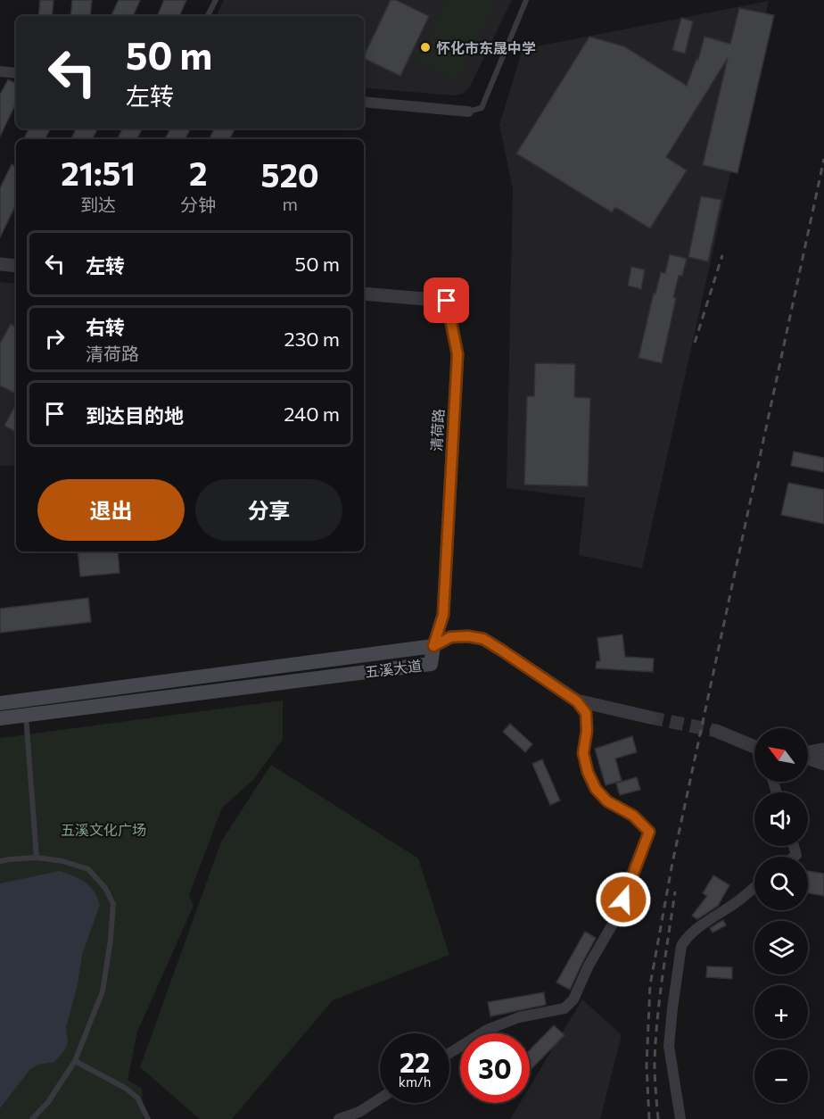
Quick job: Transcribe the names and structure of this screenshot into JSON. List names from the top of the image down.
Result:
{
  "streets": {
    "main road": ["五溪大道"],
    "street": ["清荷路"]
  },
  "crossings": [
    ["清荷路", "五溪大道"]
  ],
  "parks": ["五溪文化广场"],
  "places": ["怀化市东晟中学"],
  "north": "top left",
  "page": {
    "turn": ["50 m", "左转"],
    "eta": [
      "21:51",
      "到达",
      "2",
      "分钟",
      "520",
      "m"
    ],
    "list": [
      {
        "name": "左转",
        "value": "50 m"
      },
      {
        "name": "右转",
        "note": "清荷路",
        "value": "230 m"
      },
      {
        "name": "到达目的地",
        "value": "240 m"
      }
    ],
    "buttons": ["退出", "分享"],
    "map_buttons": ["+", "−"],
    "speed": "22 km/h",
    "limit": "30"
  }
}
